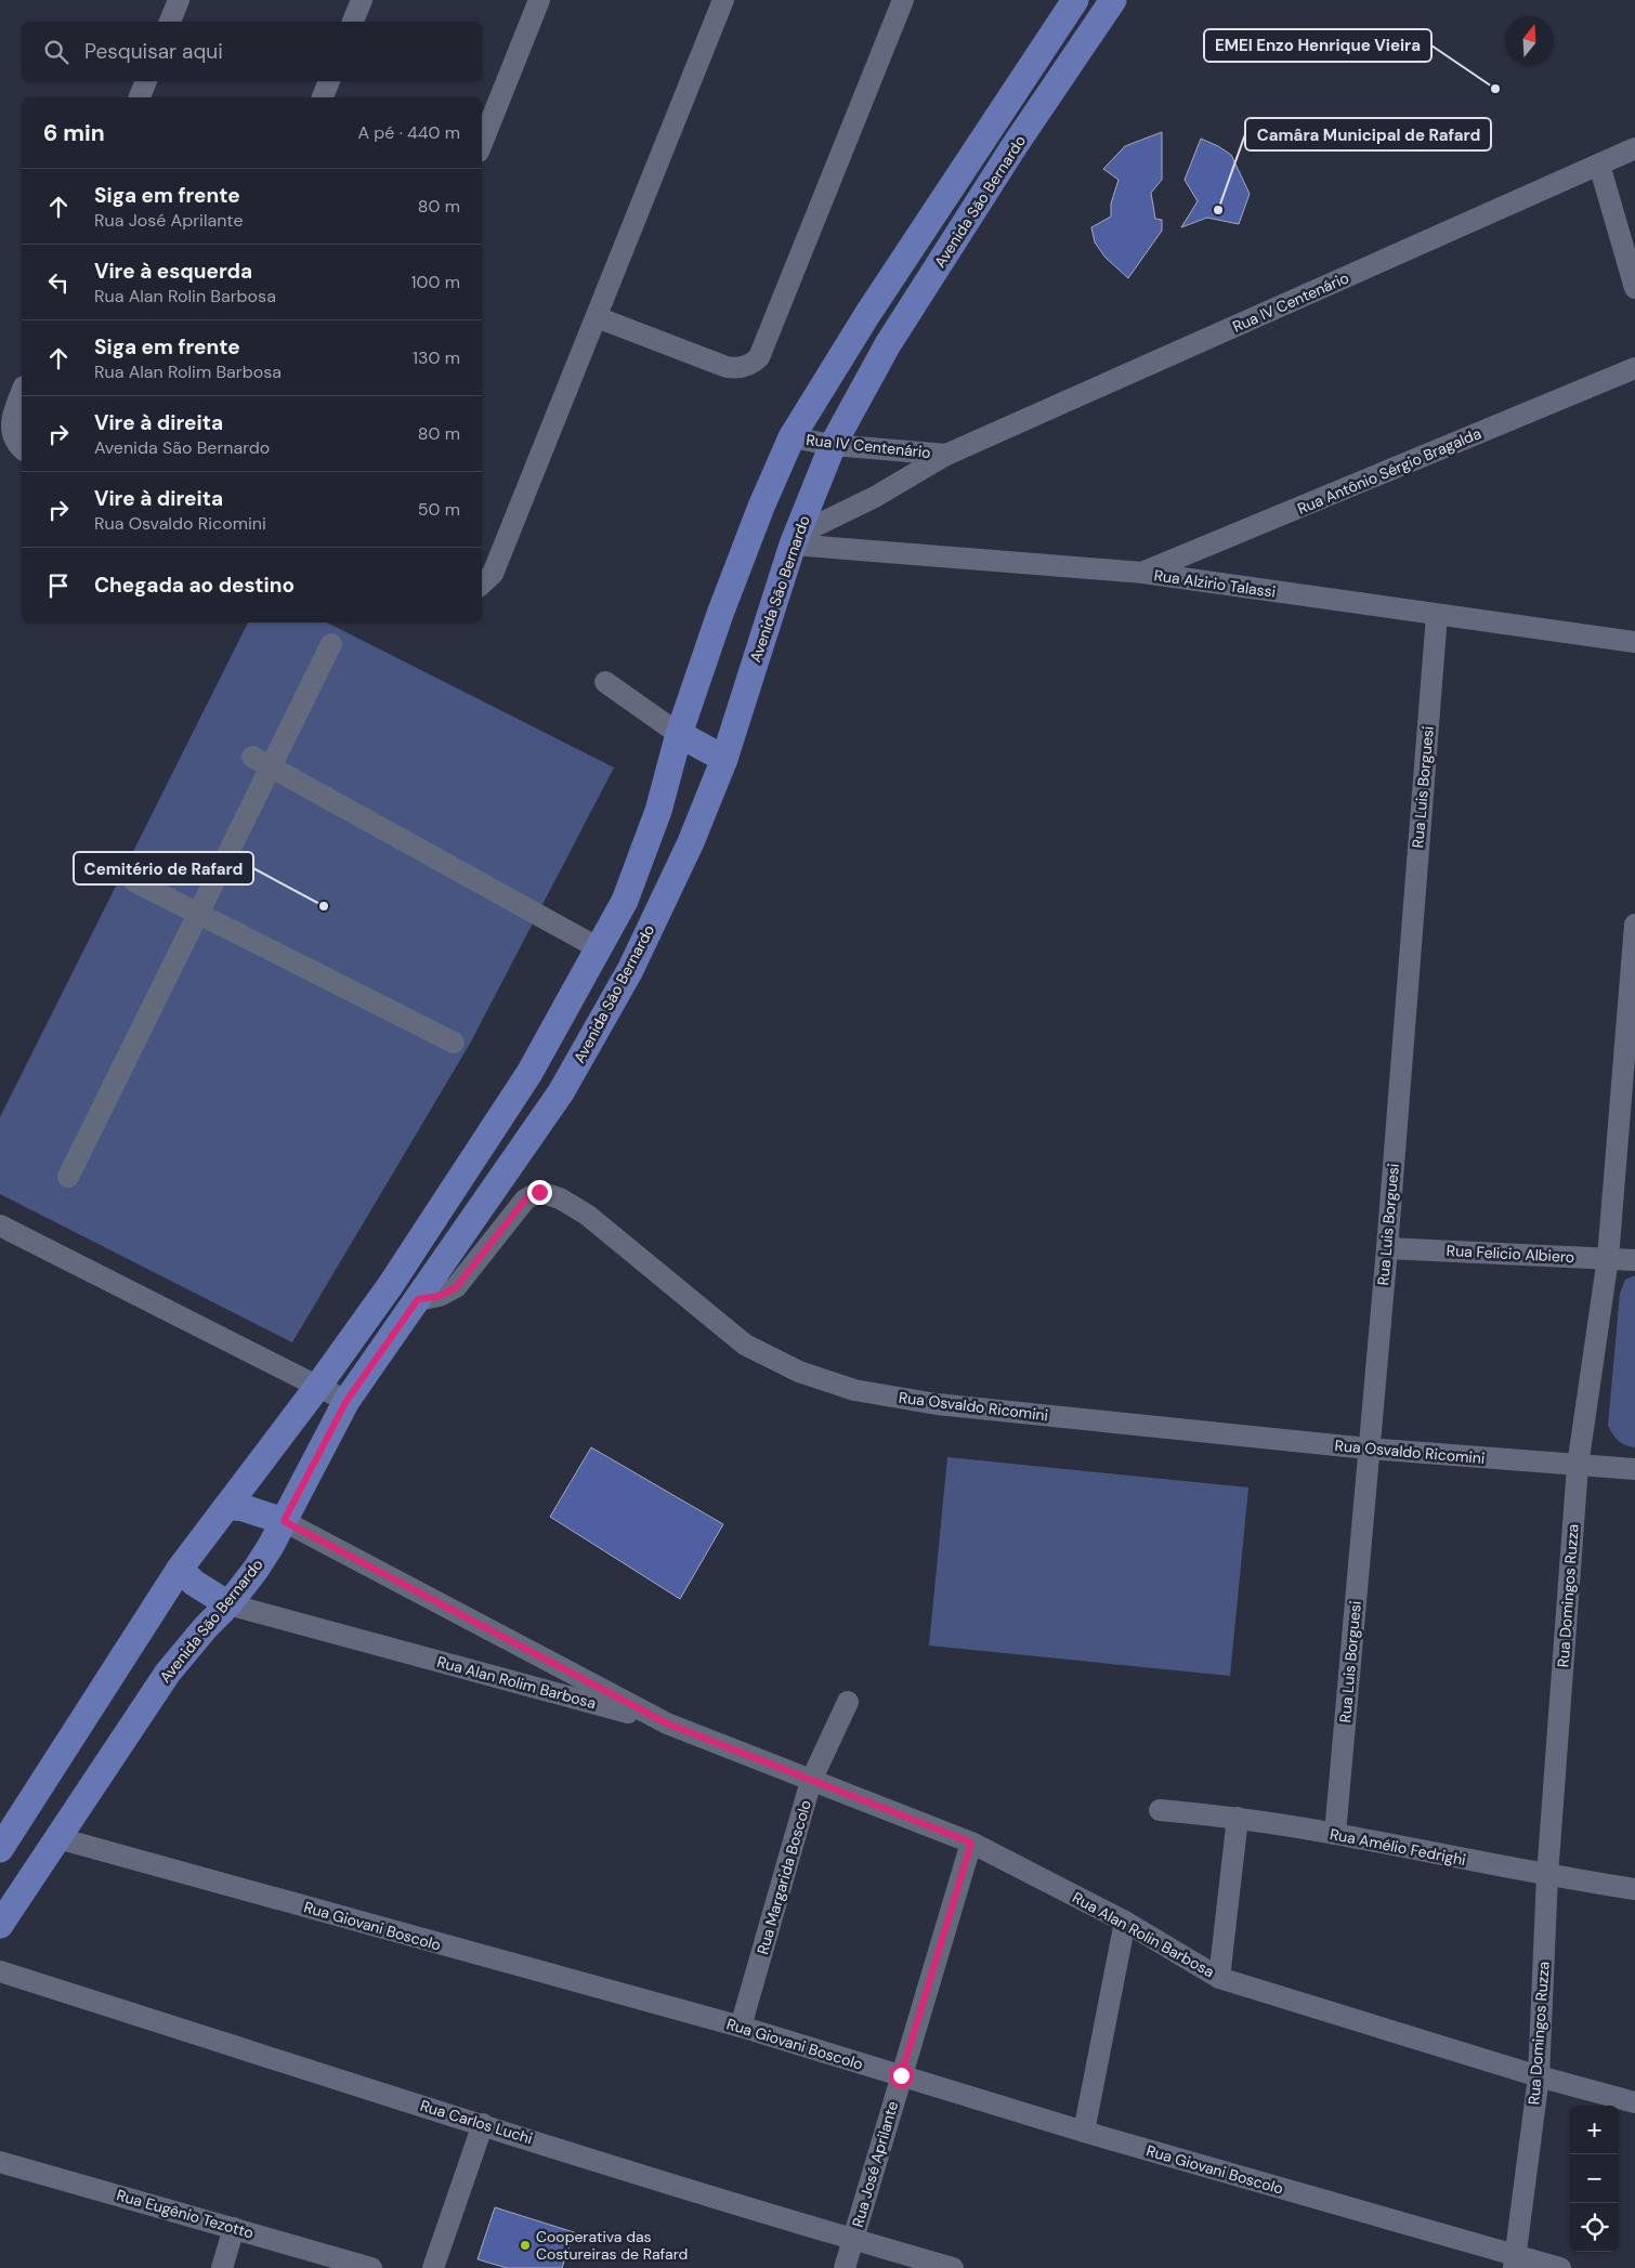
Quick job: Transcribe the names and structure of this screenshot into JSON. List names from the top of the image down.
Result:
{
  "streets": {
    "main road": ["Avenida São Bernardo"],
    "street": [
      "Rua IV Centenário",
      "Rua Antônio Sérgio Bragalda",
      "Rua Alzirio Talassi",
      "Rua Luis Borguesi",
      "Rua Felicio Albiero",
      "Rua Osvaldo Ricomini",
      "Rua Domingos Ruzza",
      "Rua Alan Rolim Barbosa",
      "Rua Amélio Fedrighi",
      "Rua Margarida Boscolo",
      "Rua Giovani Boscolo",
      "Rua Alan Rolin Barbosa",
      "Rua Carlos Luchi",
      "Rua José Aprilante",
      "Rua Eugênio Tezotto"
    ]
  },
  "crossings": [
    ["Avenida São Bernardo", "Rua IV Centenário"],
    ["Avenida São Bernardo", "Rua Alzirio Talassi"],
    ["Avenida São Bernardo", "Rua Osvaldo Ricomini"],
    ["Avenida São Bernardo", "Rua Alan Rolim Barbosa"],
    ["Avenida São Bernardo", "Rua Giovani Boscolo"],
    ["Rua IV Centenário", "Rua Alzirio Talassi"],
    ["Rua Antônio Sérgio Bragalda", "Rua Alzirio Talassi"],
    ["Rua Alzirio Talassi", "Rua Luis Borguesi"],
    ["Rua Luis Borguesi", "Rua Felicio Albiero"],
    ["Rua Luis Borguesi", "Rua Osvaldo Ricomini"],
    ["Rua Luis Borguesi", "Rua Amélio Fedrighi"],
    ["Rua Felicio Albiero", "Rua Domingos Ruzza"],
    ["Rua Osvaldo Ricomini", "Rua Domingos Ruzza"],
    ["Rua Domingos Ruzza", "Rua Amélio Fedrighi"],
    ["Rua Domingos Ruzza", "Rua Giovani Boscolo"],
    ["Rua Domingos Ruzza", "Rua Alan Rolin Barbosa"],
    ["Rua Alan Rolim Barbosa", "Rua Alan Rolin Barbosa"],
    ["Rua Margarida Boscolo", "Rua Giovani Boscolo"],
    ["Rua Margarida Boscolo", "Rua Alan Rolin Barbosa"],
    ["Rua Giovani Boscolo", "Rua José Aprilante"],
    ["Rua Alan Rolin Barbosa", "Rua José Aprilante"],
    ["Rua Carlos Luchi", "Rua José Aprilante"]
  ],
  "places": [
    "EMEI Enzo Henrique Vieira",
    "Camâra Municipal de Rafard",
    "Cemitério de Rafard",
    "Cooperativa das Costureiras de Rafard"
  ],
  "north": "top",
  "page": {
    "search": "Pesquisar aqui",
    "heading": ["6 min", "A pé · 440 m"],
    "list": [
      ["Siga em frente", "Rua José Aprilante", "80 m"],
      ["Vire à esquerda", "Rua Alan Rolin Barbosa", "100 m"],
      ["Siga em frente", "Rua Alan Rolim Barbosa", "130 m"],
      ["Vire à direita", "Avenida São Bernardo", "80 m"],
      ["Vire à direita", "Rua Osvaldo Ricomini", "50 m"],
      "Chegada ao destino"
    ],
    "map_buttons": ["+", "−"]
  }
}
